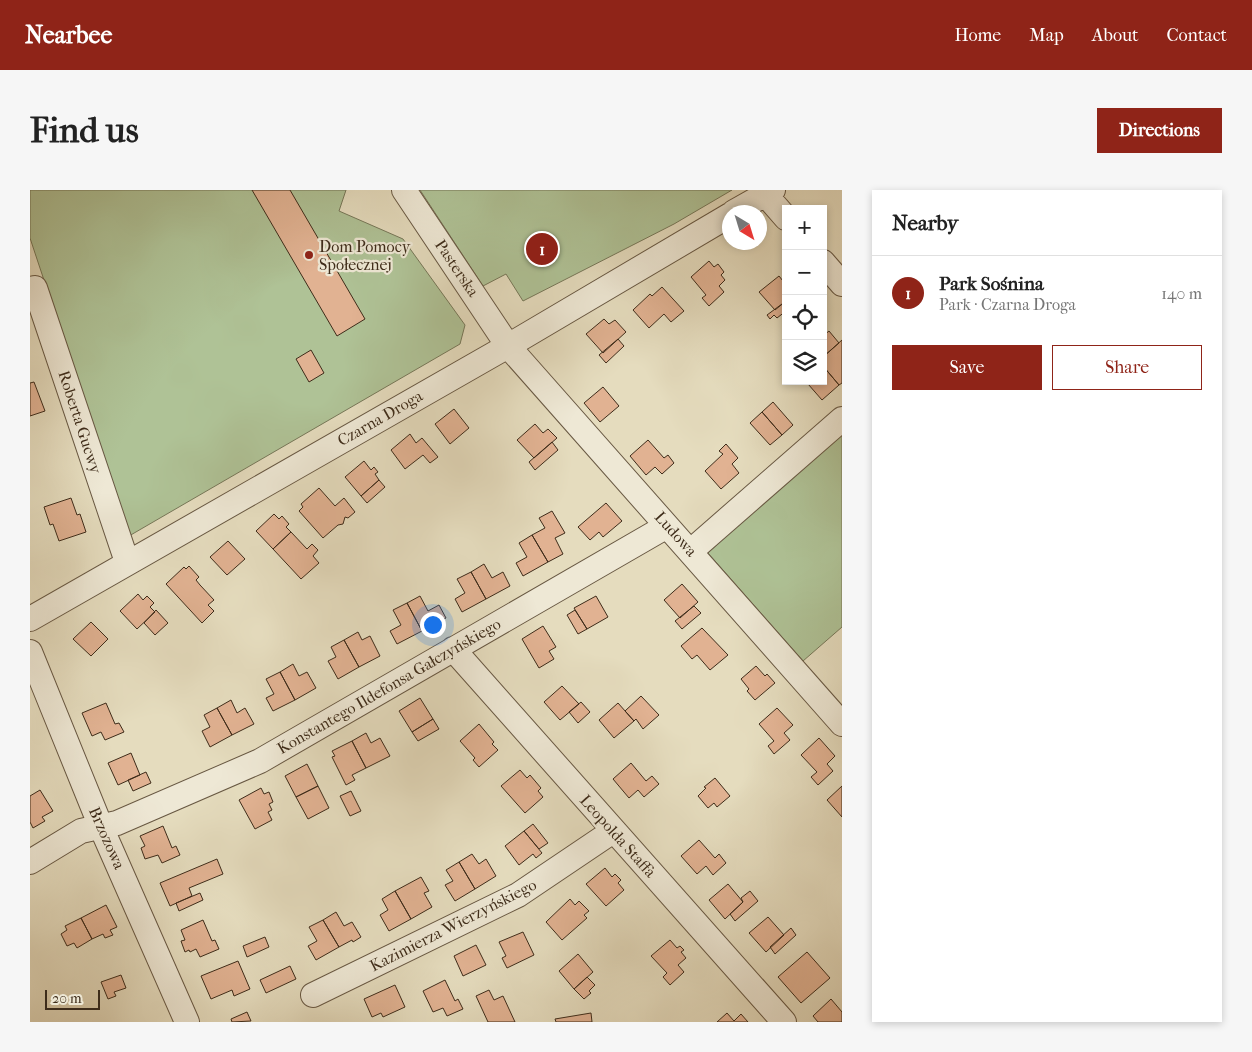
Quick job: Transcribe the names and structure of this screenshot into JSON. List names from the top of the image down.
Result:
{
  "streets": {
    "street": [
      "Pasterska",
      "Czarna Droga",
      "Roberta Gucwy",
      "Ludowa",
      "Konstantego Ildefonsa Gałczyńskiego",
      "Leopolda Staffa",
      "Brzozowa",
      "Kazimierza Wierzyńskiego"
    ]
  },
  "crossings": [
    ["Pasterska", "Czarna Droga"],
    ["Pasterska", "Ludowa"],
    ["Czarna Droga", "Roberta Gucwy"],
    ["Czarna Droga", "Ludowa"],
    ["Ludowa", "Konstantego Ildefonsa Gałczyńskiego"],
    ["Konstantego Ildefonsa Gałczyńskiego", "Leopolda Staffa"],
    ["Konstantego Ildefonsa Gałczyńskiego", "Brzozowa"],
    ["Leopolda Staffa", "Kazimierza Wierzyńskiego"]
  ],
  "places": ["Dom Pomocy Społecznej"],
  "scale_bar": "20 m",
  "north": "bottom right",
  "page": {
    "header": "Nearbee",
    "nav": [
      "Home",
      "Map",
      "About",
      "Contact"
    ],
    "buttons": [
      "Directions",
      ["Save", "Share"]
    ],
    "title": "Find us",
    "heading": "Nearby",
    "map_buttons": ["+", "−"],
    "pins": "1",
    "list": [
      {
        "mark": "1",
        "name": "Park Sośnina",
        "note": "Park · Czarna Droga",
        "value": "140 m"
      }
    ],
    "scale": "20 m"
  }
}
